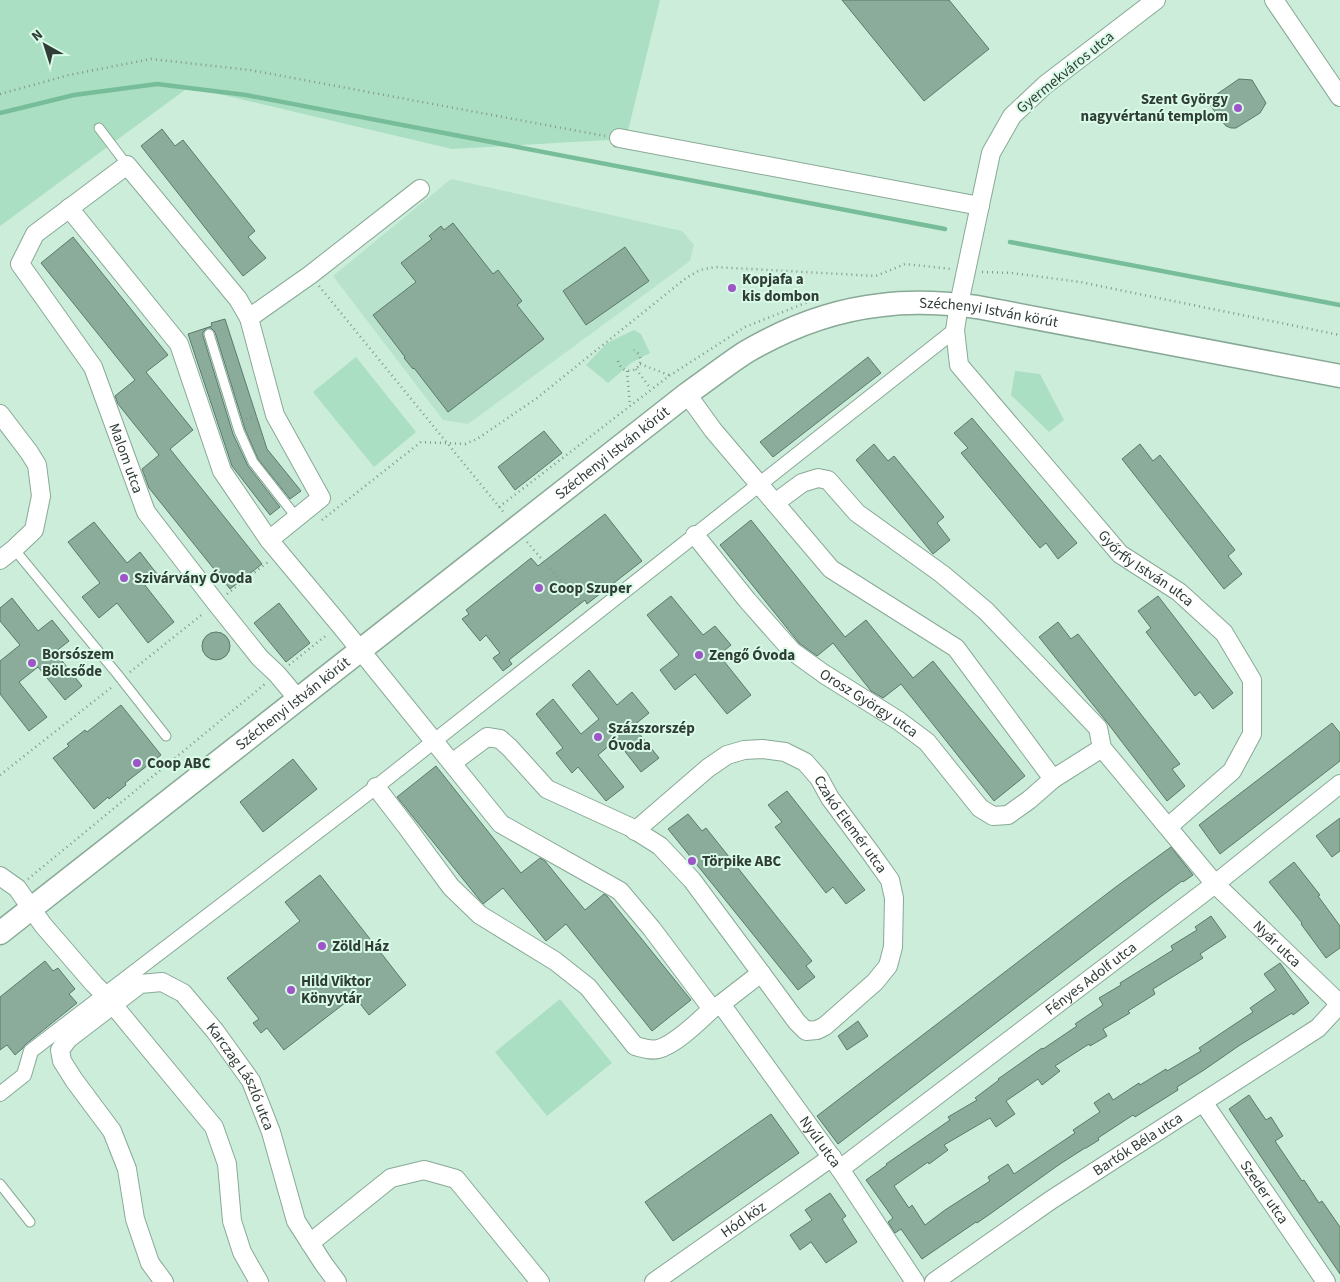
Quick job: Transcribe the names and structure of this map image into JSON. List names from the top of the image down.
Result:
{
  "streets": {
    "street": [
      "Gyermekváros utca",
      "Széchenyi István körút",
      "Malom utca",
      "Győrffy István utca",
      "Orosz György utca",
      "Czakó Elemér utca",
      "Nyár utca",
      "Fényes Adolf utca",
      "Karczag László utca",
      "Nyúl utca",
      "Bartók Béla utca",
      "Szeder utca",
      "Hód köz"
    ]
  },
  "crossings": [
    ["Gyermekváros utca", "Széchenyi István körút"],
    ["Gyermekváros utca", "Győrffy István utca"],
    ["Széchenyi István körút", "Malom utca"],
    ["Széchenyi István körút", "Győrffy István utca"],
    ["Nyár utca", "Fényes Adolf utca"],
    ["Nyár utca", "Bartók Béla utca"],
    ["Fényes Adolf utca", "Nyúl utca"],
    ["Fényes Adolf utca", "Hód köz"],
    ["Nyúl utca", "Hód köz"],
    ["Bartók Béla utca", "Szeder utca"]
  ],
  "places": [
    "Szent György nagyvértanú templom",
    "Kopjafa a kis dombon",
    "Szivárvány Óvoda",
    "Coop Szuper",
    "Zengő Óvoda",
    "Borsószem Bölcsőde",
    "Százszorszép Óvoda",
    "Coop ABC",
    "Törpike ABC",
    "Zöld Ház",
    "Hild Viktor Könyvtár"
  ],
  "north": "top left"
}
